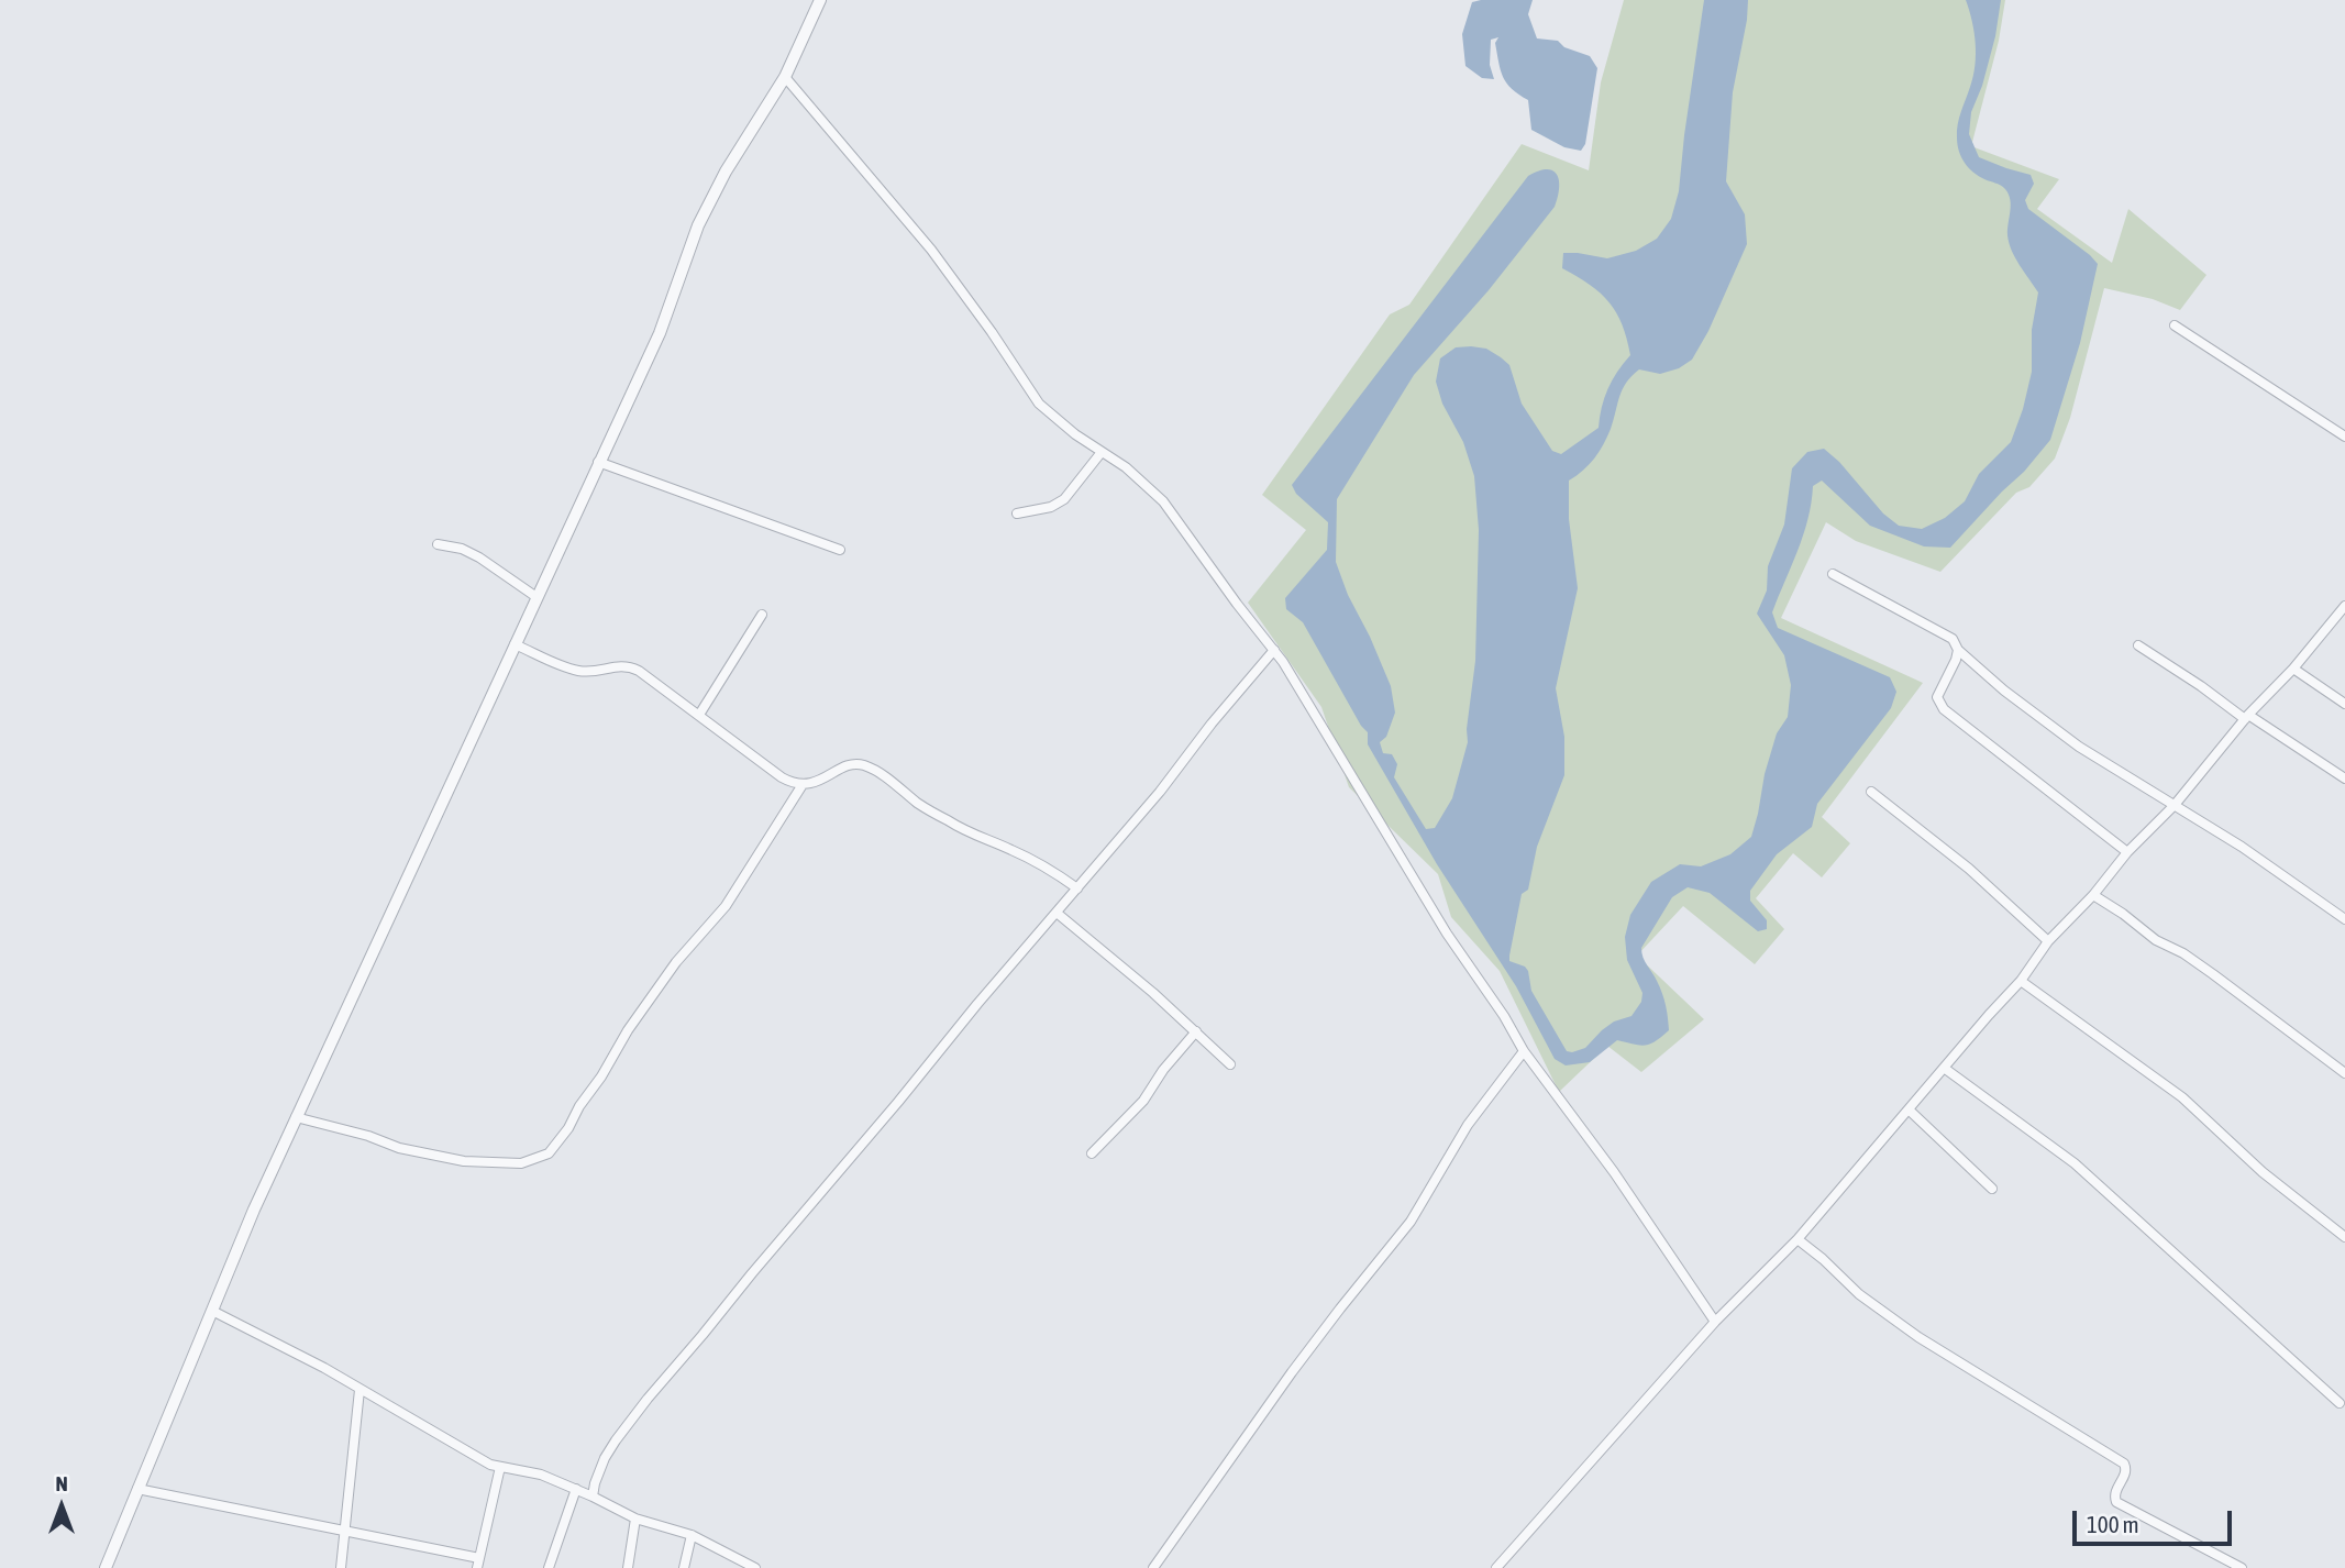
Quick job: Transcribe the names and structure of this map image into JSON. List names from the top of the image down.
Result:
{
  "scale_bar": "100 m",
  "north": "top"
}
